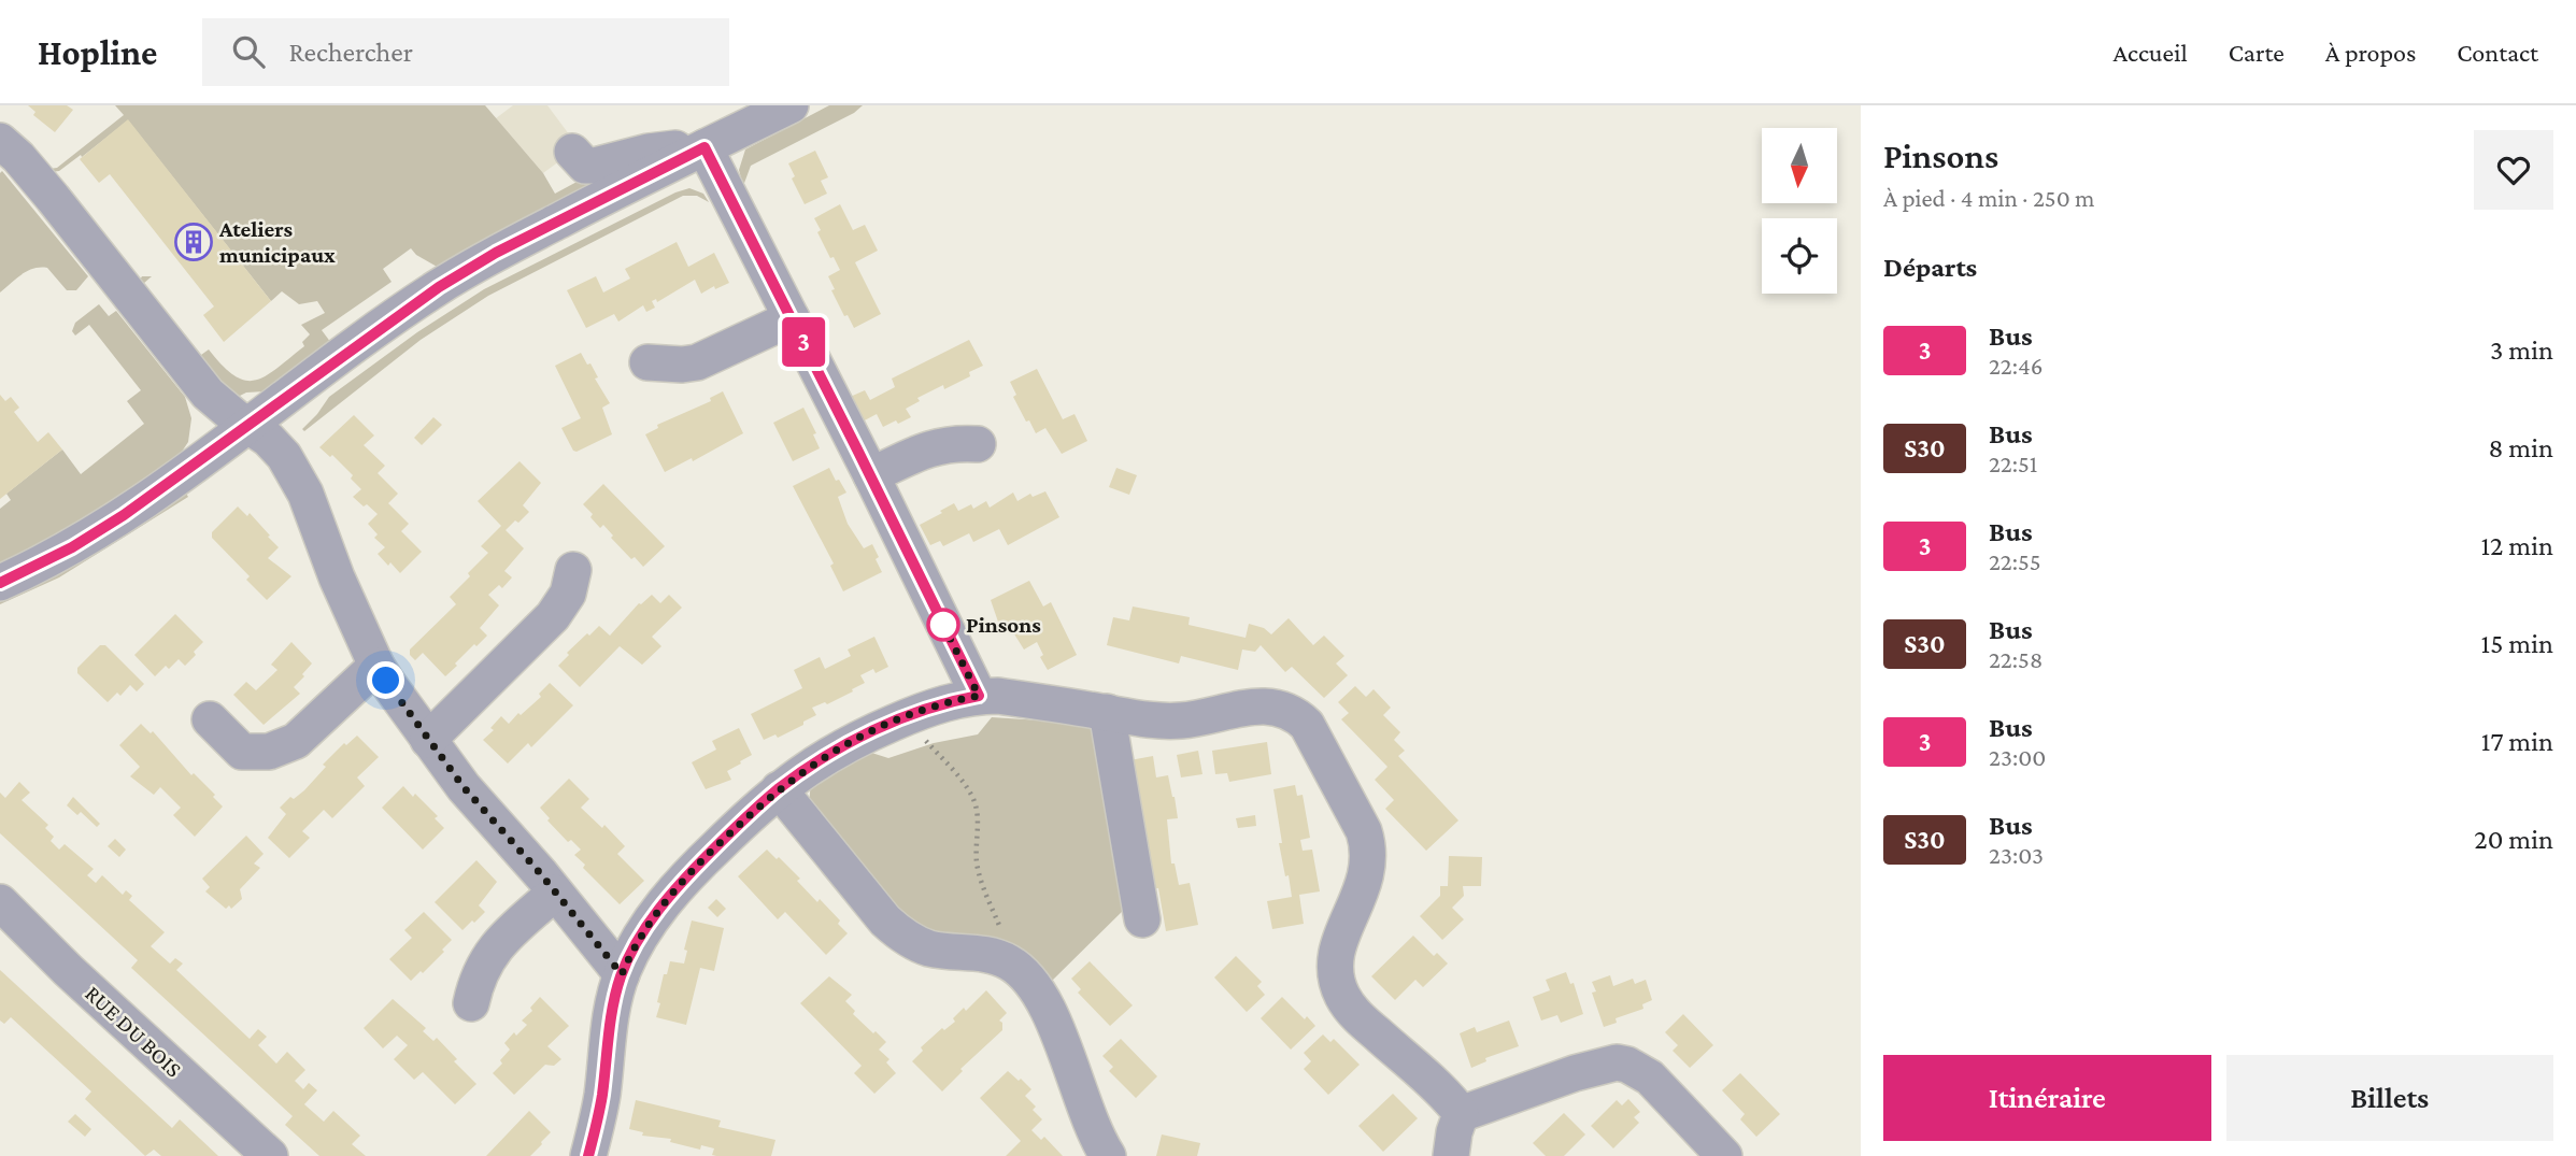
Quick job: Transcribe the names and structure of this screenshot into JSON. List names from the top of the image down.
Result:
{
  "streets": {
    "street": ["RUE DU BOIS"]
  },
  "places": {
    "building": ["Ateliers municipaux"],
    "other": ["Pinsons"]
  },
  "lines": ["bus line 3"],
  "north": "bottom",
  "page": {
    "header": "Hopline",
    "search": "Rechercher",
    "nav": [
      "Accueil",
      "Carte",
      "À propos",
      "Contact"
    ],
    "on_map": "3",
    "heading": [
      ["Pinsons", "À pied · 4 min · 250 m"],
      "Départs"
    ],
    "list": [
      {
        "mark": "3",
        "name": "Bus",
        "note": "22:46",
        "value": "3 min"
      },
      {
        "mark": "S30",
        "name": "Bus",
        "note": "22:51",
        "value": "8 min"
      },
      {
        "mark": "3",
        "name": "Bus",
        "note": "22:55",
        "value": "12 min"
      },
      {
        "mark": "S30",
        "name": "Bus",
        "note": "22:58",
        "value": "15 min"
      },
      {
        "mark": "3",
        "name": "Bus",
        "note": "23:00",
        "value": "17 min"
      },
      {
        "mark": "S30",
        "name": "Bus",
        "note": "23:03",
        "value": "20 min"
      }
    ],
    "buttons": ["Itinéraire", "Billets"]
  }
}
